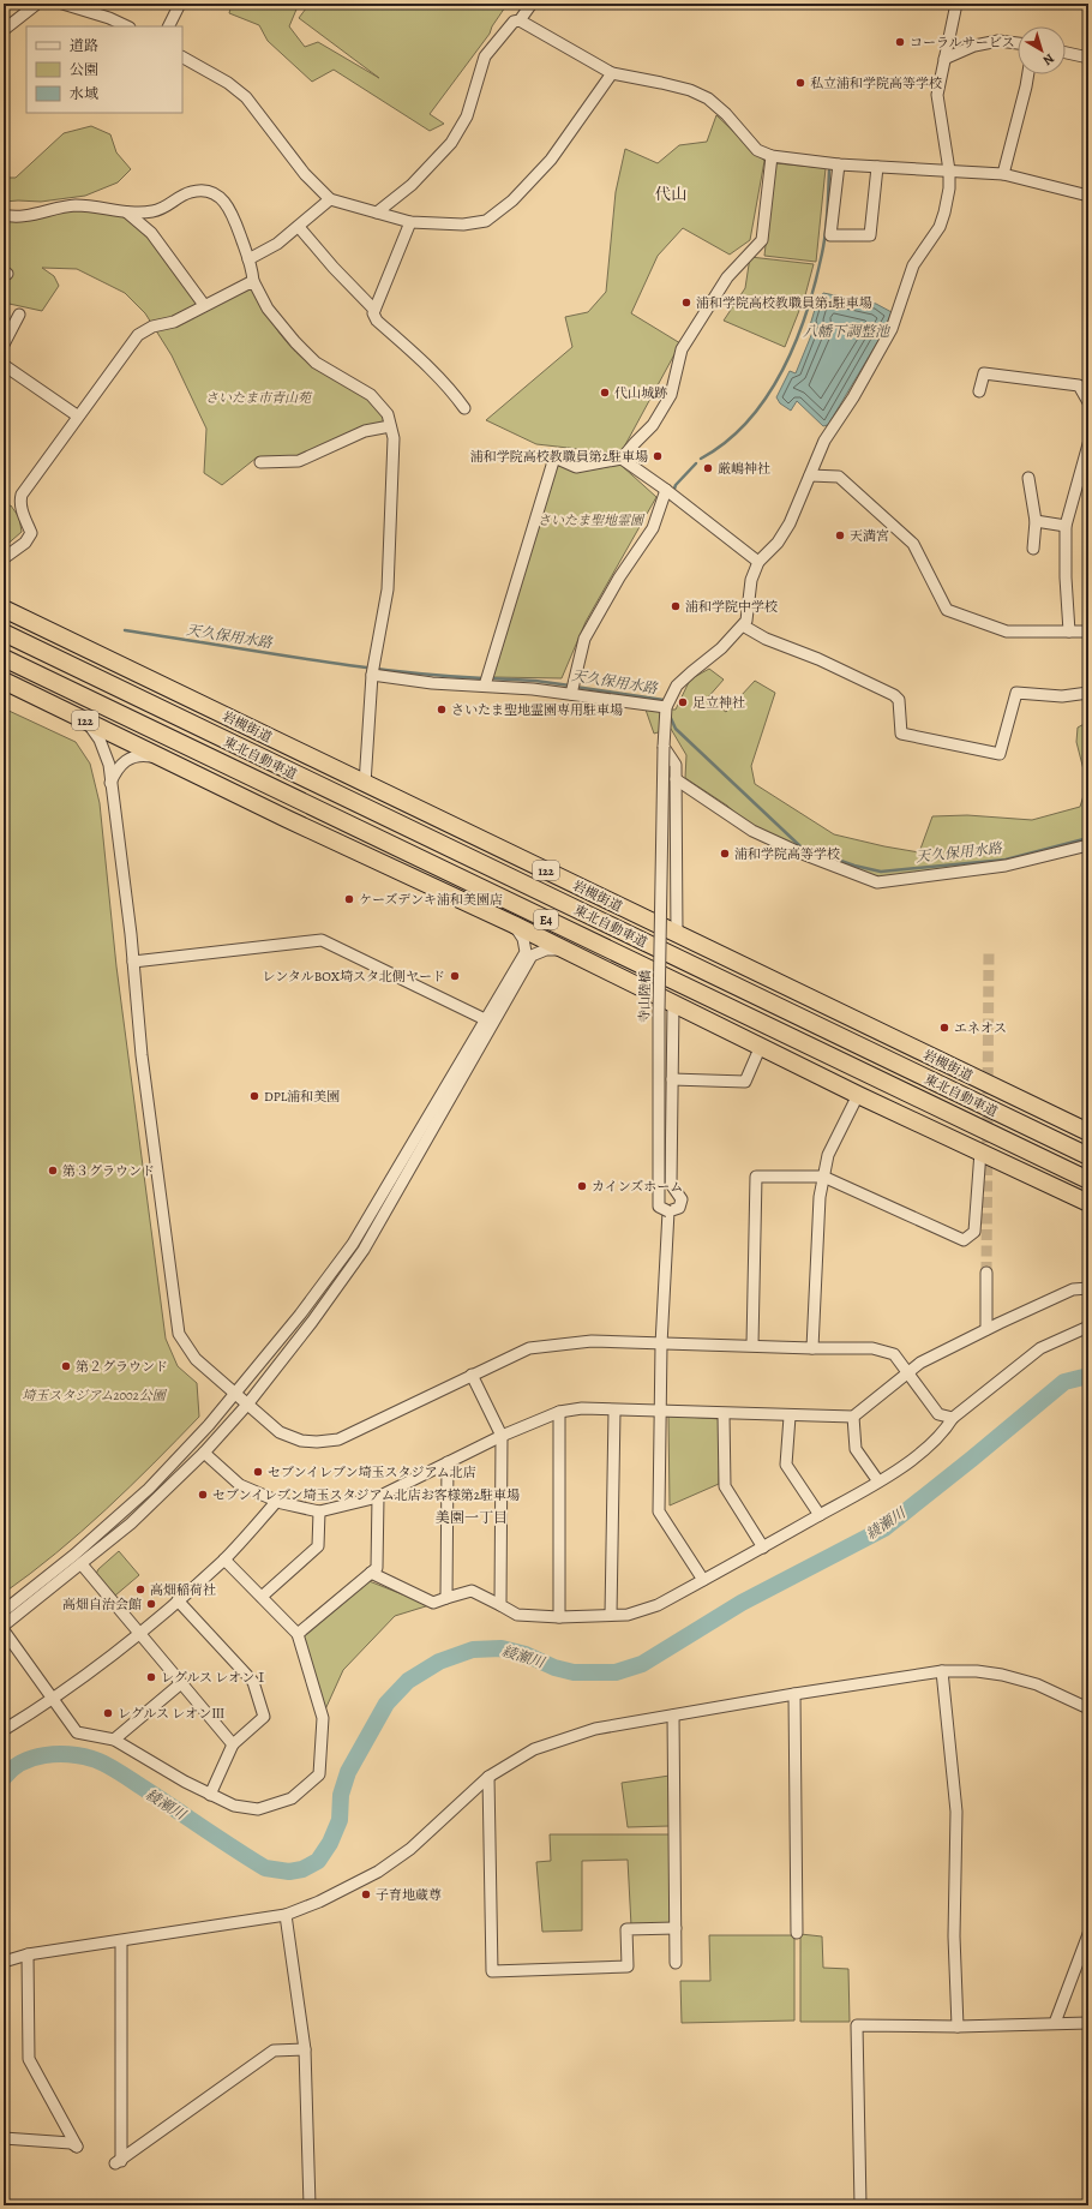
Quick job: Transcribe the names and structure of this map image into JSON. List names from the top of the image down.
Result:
{
  "streets": {
    "highway": [
      "122",
      "岩槻街道",
      "東北自動車道",
      "E4"
    ],
    "street": ["寺山陸橋"]
  },
  "districts": ["代山", "美園一丁目"],
  "water": ["八幡下調整池", "天久保用水路", "綾瀬川"],
  "parks": ["さいたま市青山苑", "さいたま聖地霊園", "埼玉スタジアム2002公園"],
  "places": [
    "コーラルサービス",
    "私立浦和学院高等学校",
    "浦和学院高校教職員第1駐車場",
    "代山城跡",
    "浦和学院高校教職員第2駐車場",
    "厳嶋神社",
    "天満宮",
    "浦和学院中学校",
    "足立神社",
    "さいたま聖地霊園専用駐車場",
    "浦和学院高等学校",
    "ケーズデンキ浦和美園店",
    "レンタルBOX埼スタ北側ヤード",
    "エネオス",
    "DPL浦和美園",
    "第３グラウンド",
    "カインズホーム",
    "第２グラウンド",
    "セブンイレブン埼玉スタジアム北店",
    "セブンイレブン埼玉スタジアム北店お客様第2駐車場",
    "高畑稲荷社",
    "高畑自治会館",
    "レグルス レオンⅠ",
    "レグルス レオンⅢ",
    "子育地蔵尊"
  ],
  "legend": ["道路", "公園", "水域"],
  "north": "bottom right"
}
